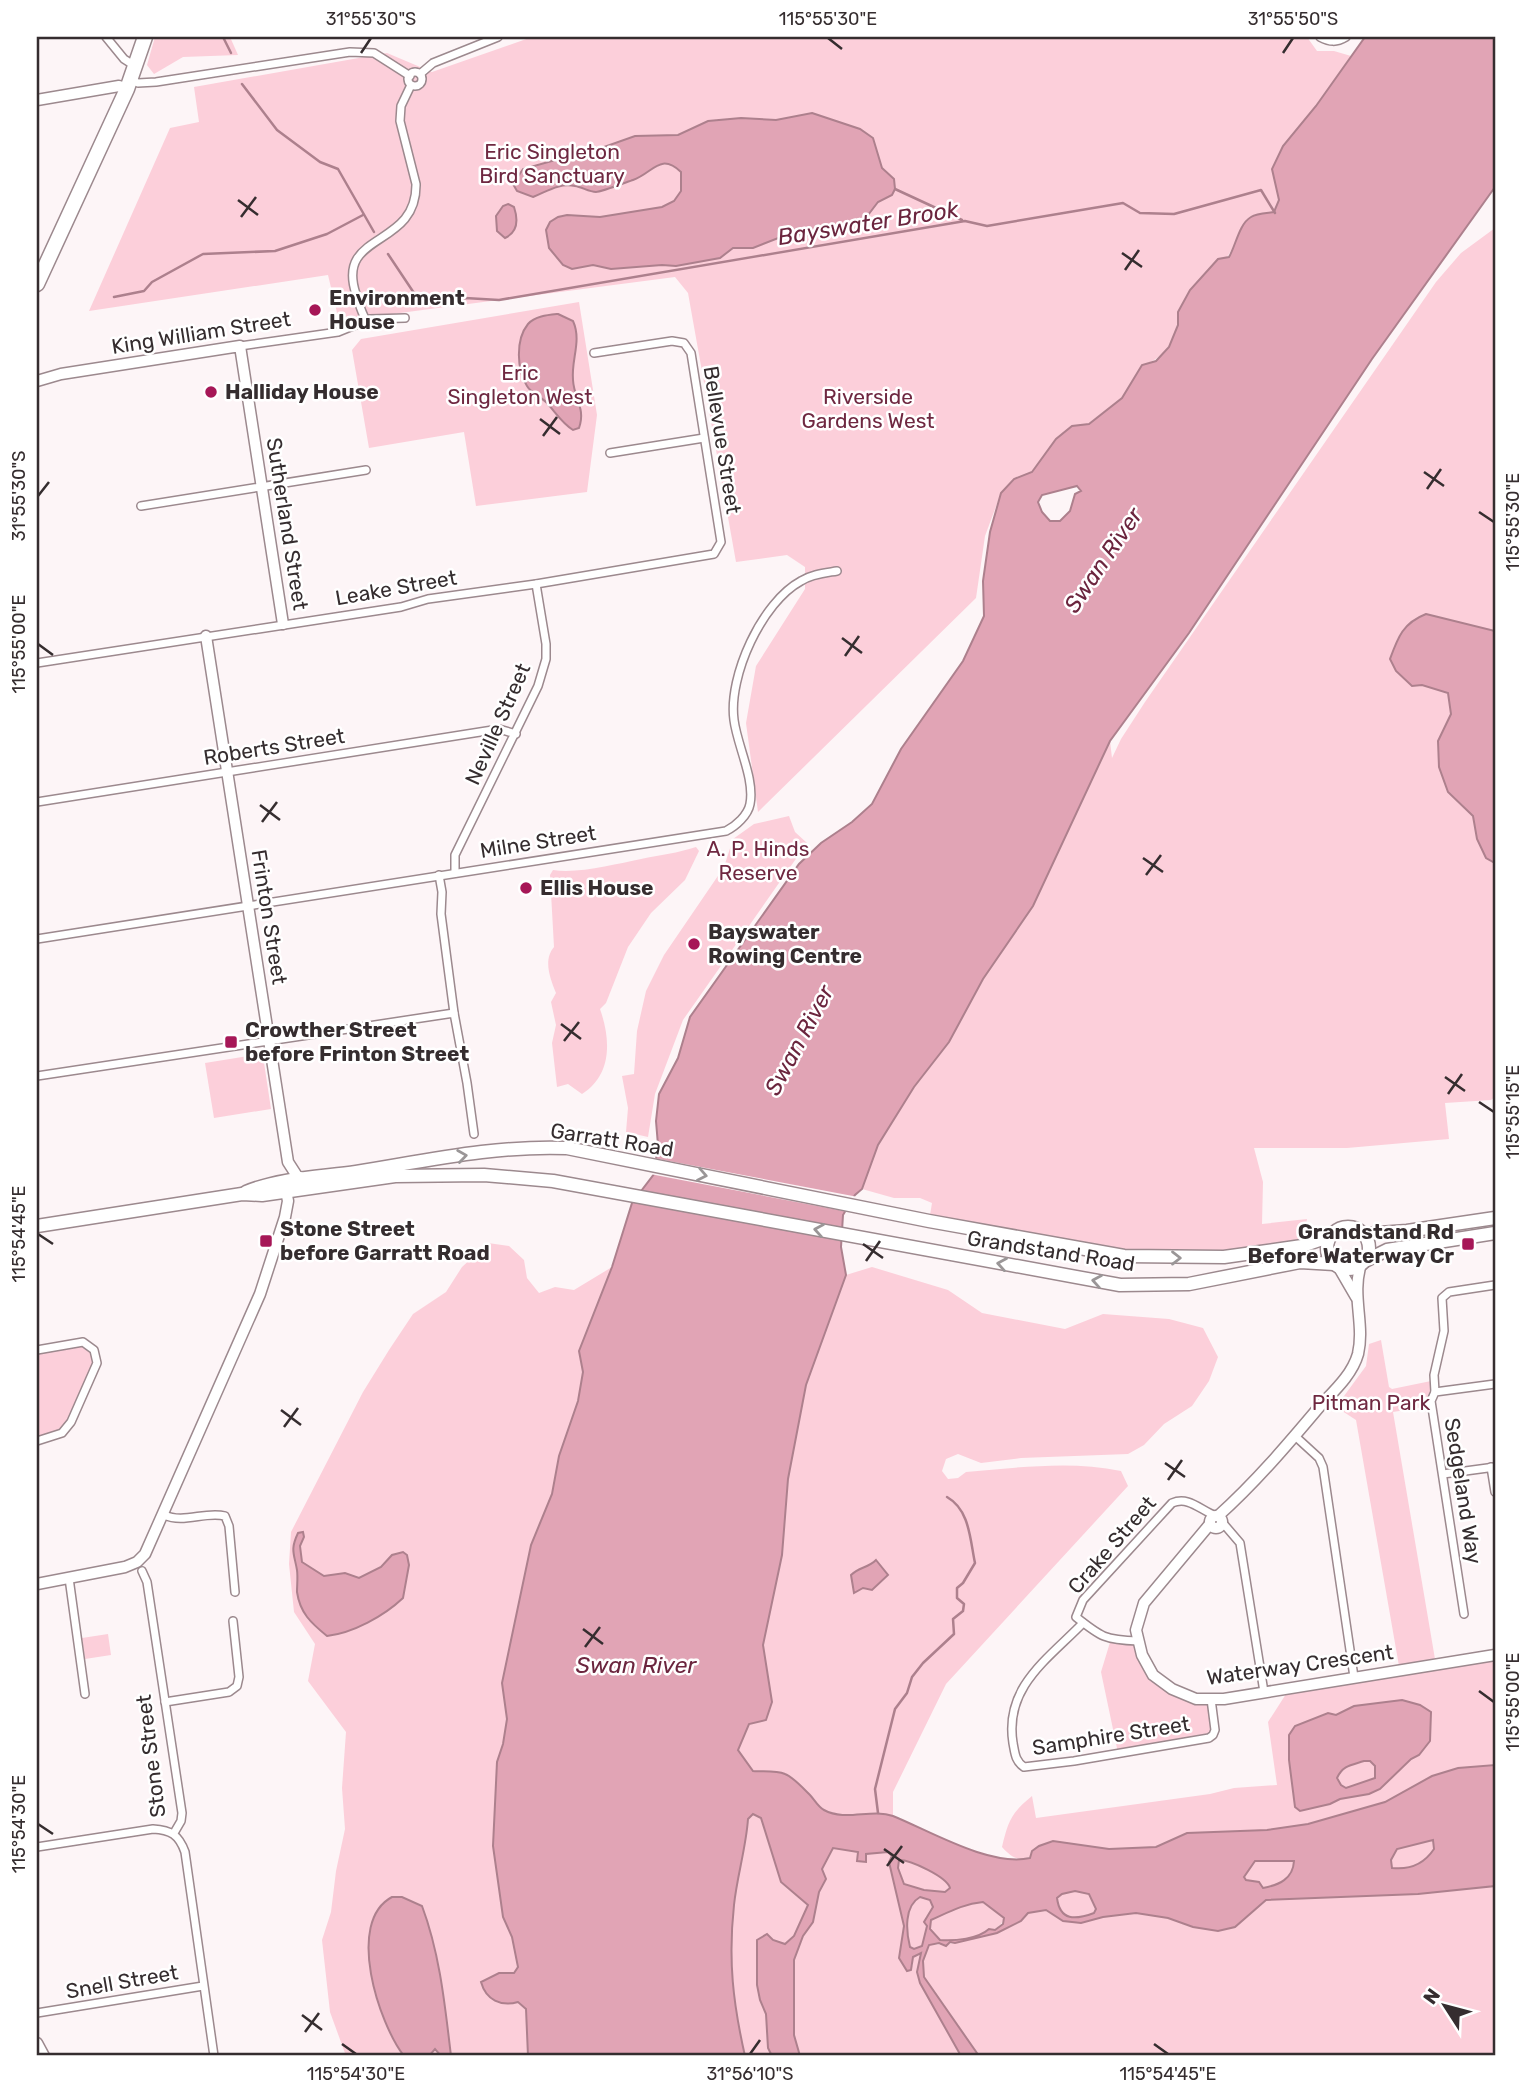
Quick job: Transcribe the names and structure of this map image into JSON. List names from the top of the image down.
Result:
{
  "streets": {
    "main road": ["Garratt Road", "Grandstand Road"],
    "street": [
      "King William Street",
      "Bellevue Street",
      "Sutherland Street",
      "Leake Street",
      "Neville Street",
      "Roberts Street",
      "Milne Street",
      "Frinton Street",
      "Sedgeland Way",
      "Crake Street",
      "Waterway Crescent",
      "Samphire Street",
      "Stone Street",
      "Snell Street"
    ]
  },
  "crossings": [
    ["King William Street", "Sutherland Street"],
    ["Bellevue Street", "Leake Street"],
    ["Sutherland Street", "Leake Street"],
    ["Leake Street", "Neville Street"],
    ["Leake Street", "Frinton Street"],
    ["Neville Street", "Roberts Street"],
    ["Neville Street", "Milne Street"],
    ["Roberts Street", "Frinton Street"],
    ["Milne Street", "Frinton Street"],
    ["Garratt Road", "Grandstand Road"],
    ["Crake Street", "Waterway Crescent"],
    ["Crake Street", "Samphire Street"],
    ["Waterway Crescent", "Samphire Street"],
    ["Stone Street", "Snell Street"]
  ],
  "water": ["Bayswater Brook", "Swan River"],
  "parks": [
    "Eric Singleton Bird Sanctuary",
    "Eric Singleton West",
    "Riverside Gardens West",
    "A. P. Hinds Reserve",
    "Pitman Park"
  ],
  "places": {
    "other": [
      "Environment House",
      "Halliday House",
      "Ellis House",
      "Bayswater Rowing Centre"
    ],
    "transit": ["Crowther Street before Frinton Street", "Stone Street before Garratt Road", "Grandstand Rd Before Waterway Cr"]
  },
  "north": "top left",
  "coordinates": [
    "31°55'30\"S",
    "115°55'30\"E",
    "31°55'50\"S",
    "115°55'00\"E",
    "115°55'15\"E",
    "115°54'45\"E",
    "115°54'30\"E",
    "31°56'10\"S"
  ]
}
